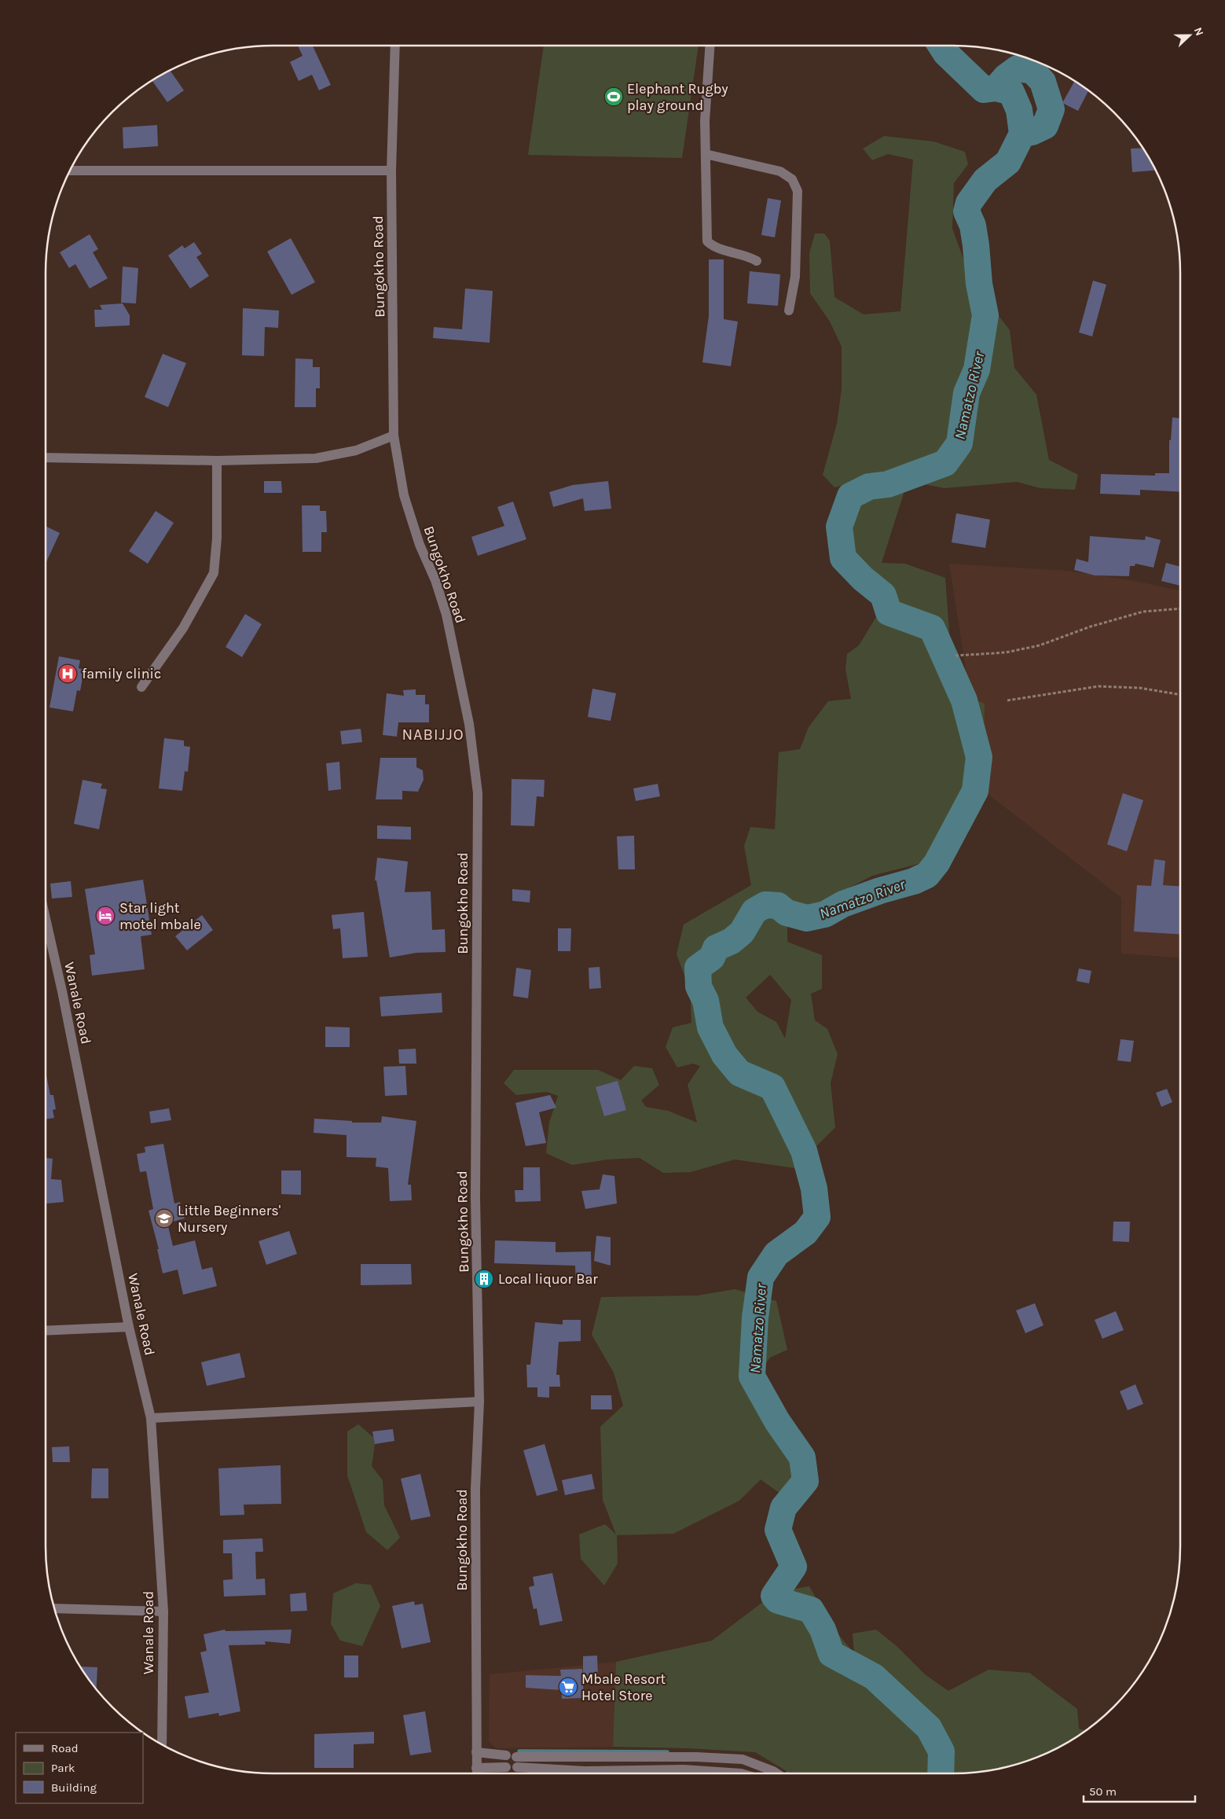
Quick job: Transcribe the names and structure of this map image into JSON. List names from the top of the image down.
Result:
{
  "streets": {
    "street": ["Bungokho Road", "Wanale Road"]
  },
  "districts": ["NABIJJO"],
  "water": ["Namatzo River"],
  "places": {
    "sports": ["Elephant Rugby play ground"],
    "hospital": ["family clinic"],
    "hotel": ["Star light motel mbale"],
    "school or university": ["Little Beginners' Nursery"],
    "building": ["Local liquor Bar"],
    "supermarket": ["Mbale Resort Hotel Store"]
  },
  "legend": ["Road", "Park", "Building"],
  "scale_bar": "50 m",
  "north": "right"
}
